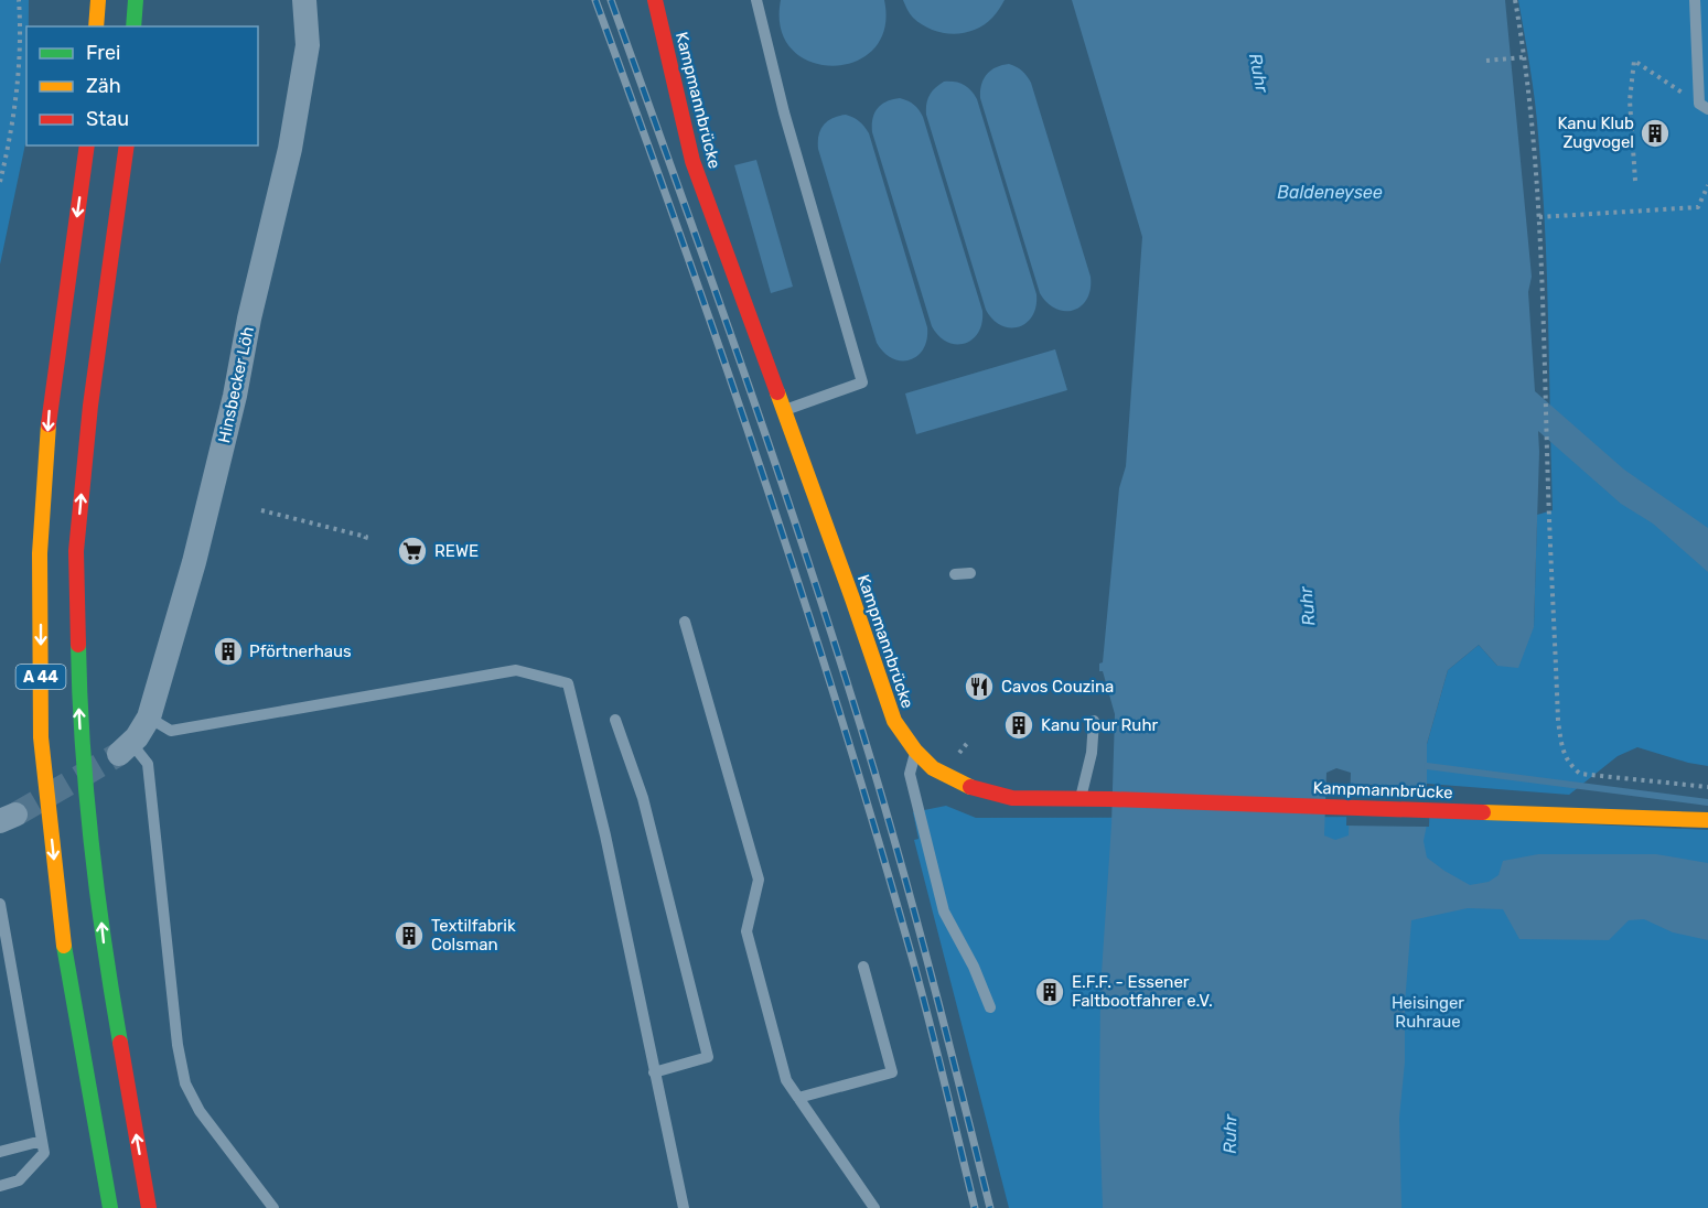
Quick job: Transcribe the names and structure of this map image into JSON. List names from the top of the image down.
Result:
{
  "streets": {
    "main road": ["Kampmannbrücke", "A 44"],
    "street": ["Hinsbecker Löh"]
  },
  "water": ["Ruhr", "Baldeneysee"],
  "parks": ["Heisinger Ruhraue"],
  "places": {
    "building": [
      "Kanu Klub Zugvogel",
      "Pförtnerhaus",
      "Kanu Tour Ruhr",
      "Textilfabrik Colsman",
      "E.F.F. - Essener Faltbootfahrer e.V."
    ],
    "supermarket": ["REWE"],
    "restaurant": ["Cavos Couzina"]
  },
  "legend": ["Frei", "Zäh", "Stau"]
}
